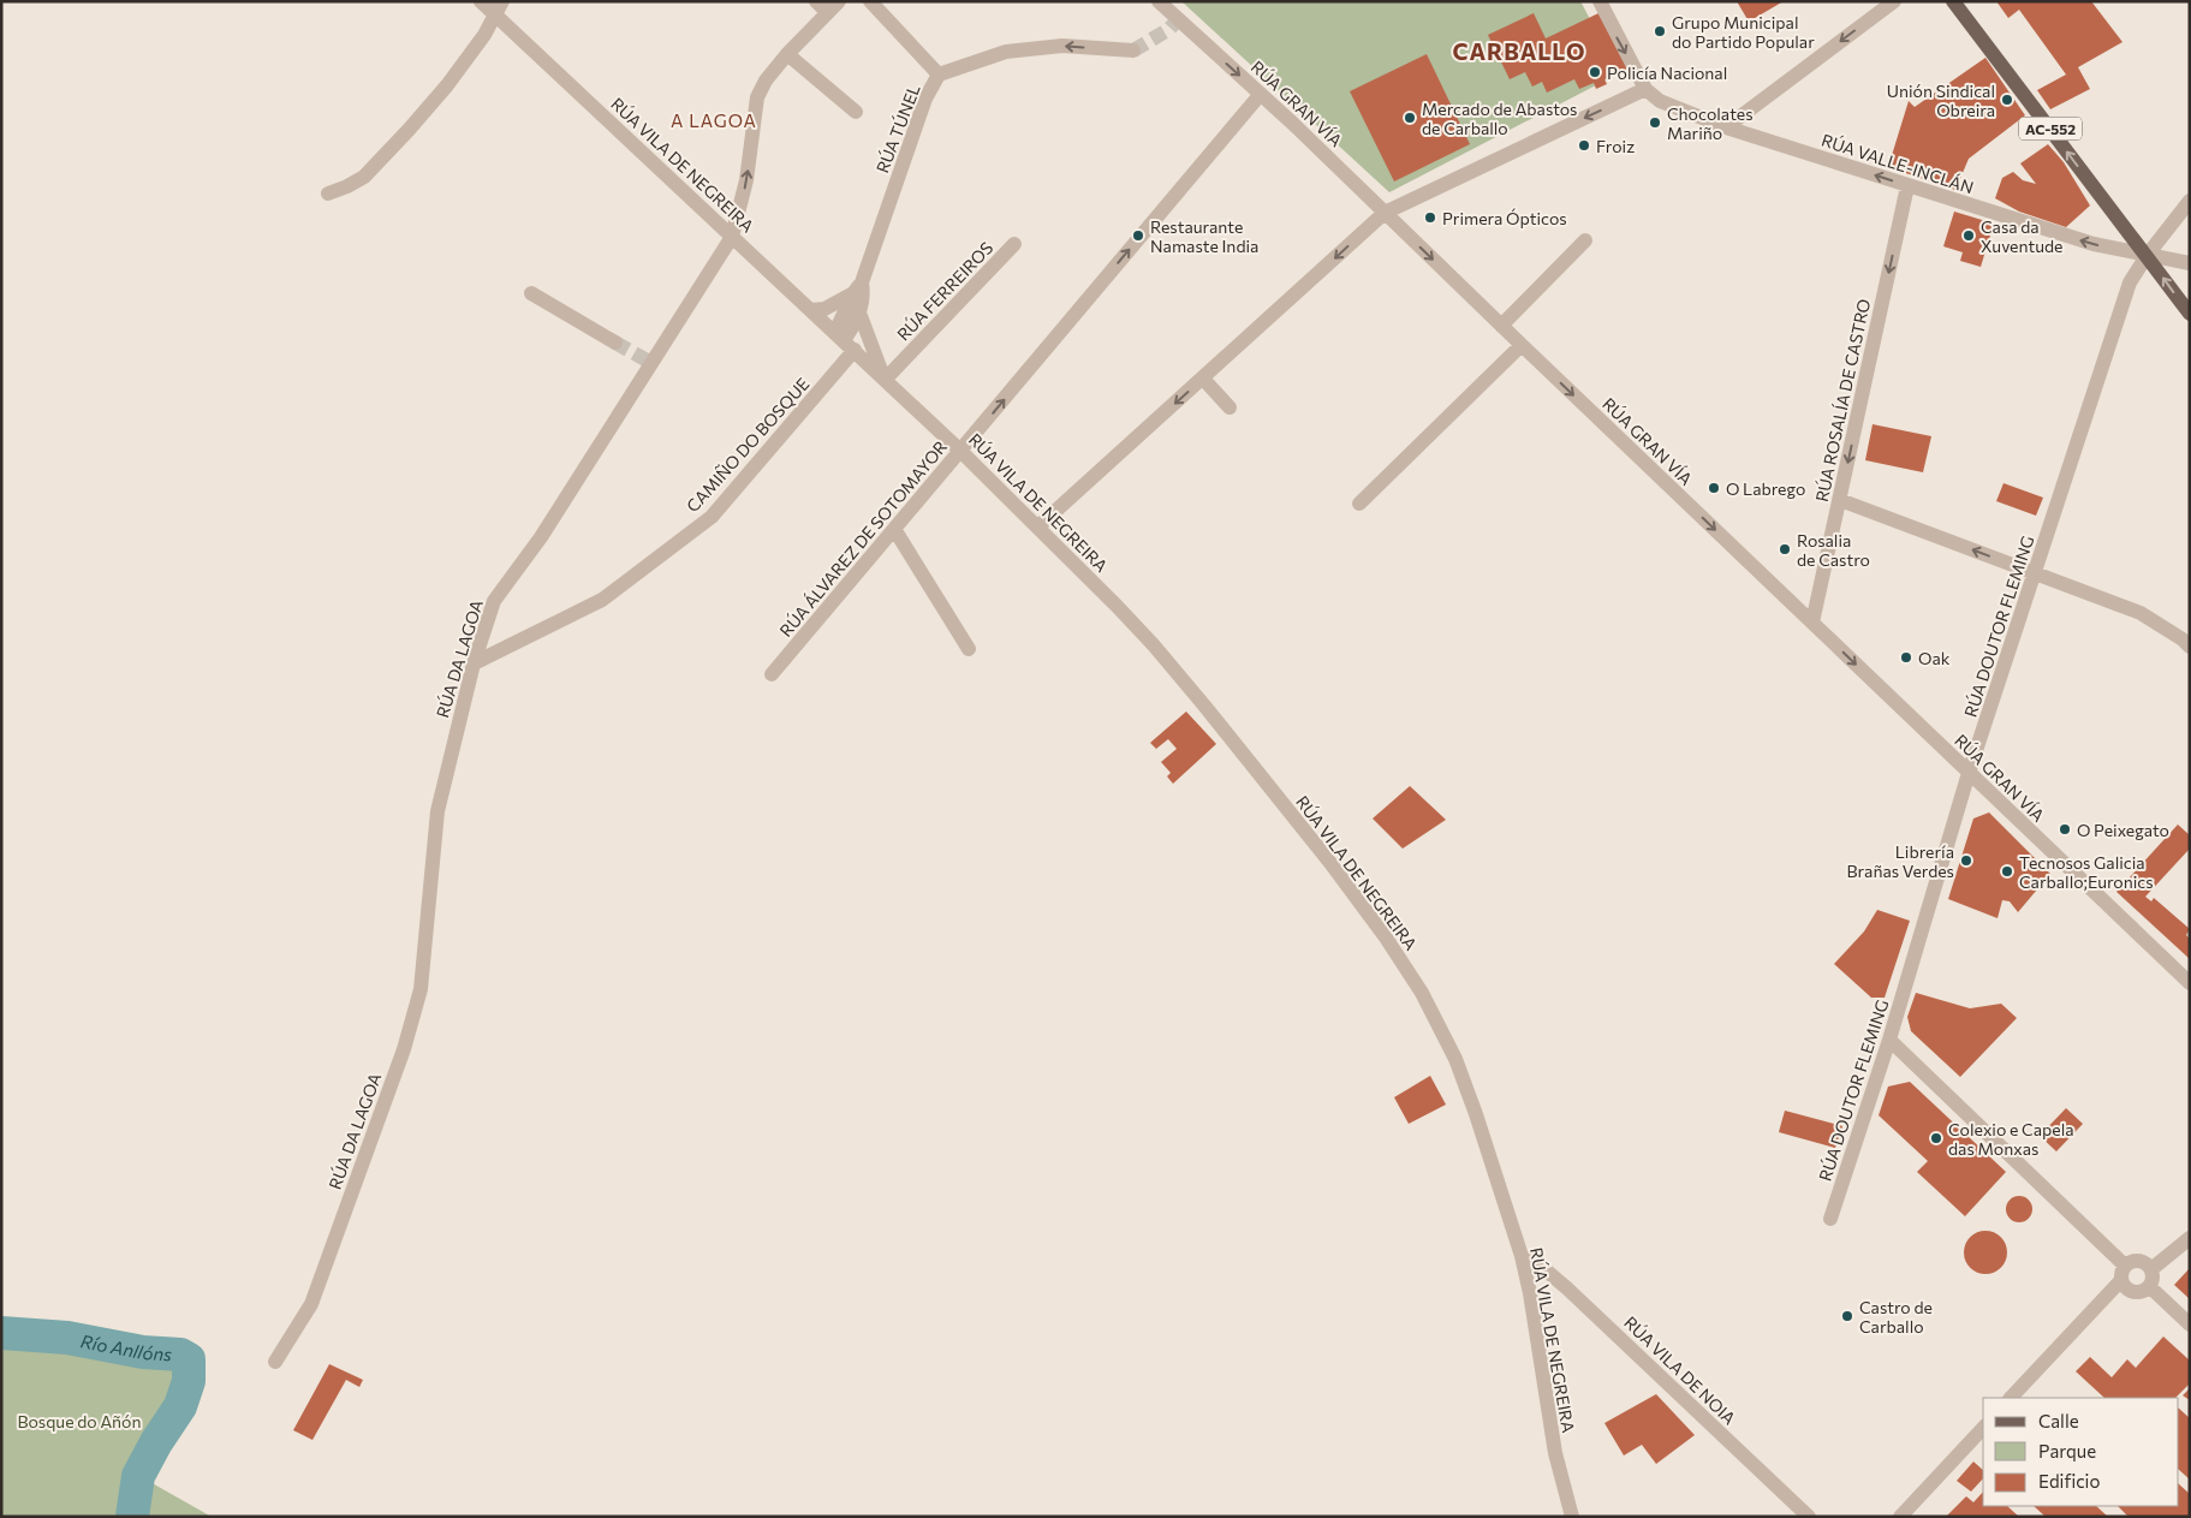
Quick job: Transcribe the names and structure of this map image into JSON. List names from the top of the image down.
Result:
{
  "streets": {
    "main road": ["AC-552"],
    "street": [
      "RÚA GRAN VÍA",
      "RÚA TÚNEL",
      "RÚA VALLE-INCLÁN",
      "RÚA VILA DE NEGREIRA",
      "RÚA FERREIROS",
      "RÚA ROSALÍA DE CASTRO",
      "CAMIÑO DO BOSQUE",
      "RÚA ÁLVAREZ DE SOTOMAYOR",
      "RÚA DOUTOR FLEMING",
      "RÚA DA LAGOA",
      "RÚA VILA DE NOIA"
    ]
  },
  "crossings": [
    ["RÚA GRAN VÍA", "RÚA ROSALÍA DE CASTRO"],
    ["RÚA GRAN VÍA", "RÚA ÁLVAREZ DE SOTOMAYOR"],
    ["RÚA GRAN VÍA", "RÚA DOUTOR FLEMING"],
    ["RÚA TÚNEL", "RÚA VILA DE NEGREIRA"],
    ["RÚA TÚNEL", "CAMIÑO DO BOSQUE"],
    ["AC-552", "RÚA VALLE-INCLÁN"],
    ["AC-552", "RÚA DOUTOR FLEMING"],
    ["RÚA VALLE-INCLÁN", "RÚA ROSALÍA DE CASTRO"],
    ["RÚA VALLE-INCLÁN", "RÚA DOUTOR FLEMING"],
    ["RÚA VILA DE NEGREIRA", "RÚA FERREIROS"],
    ["RÚA VILA DE NEGREIRA", "CAMIÑO DO BOSQUE"],
    ["RÚA VILA DE NEGREIRA", "RÚA ÁLVAREZ DE SOTOMAYOR"],
    ["RÚA VILA DE NEGREIRA", "RÚA DA LAGOA"],
    ["RÚA VILA DE NEGREIRA", "RÚA VILA DE NOIA"],
    ["CAMIÑO DO BOSQUE", "RÚA DA LAGOA"]
  ],
  "one_way": [
    "RÚA GRAN VÍA",
    "RÚA TÚNEL",
    "RÚA VALLE-INCLÁN",
    "RÚA ROSALÍA DE CASTRO"
  ],
  "districts": ["CARBALLO", "A LAGOA"],
  "water": ["Río Anllóns"],
  "parks": ["Bosque do Añón"],
  "places": [
    "Grupo Municipal do Partido Popular",
    "Policía Nacional",
    "Unión Sindical Obreira",
    "Mercado de Abastos de Carballo",
    "Chocolates Mariño",
    "Froiz",
    "Primera Ópticos",
    "Restaurante Namaste India",
    "Casa da Xuventude",
    "O Labrego",
    "Rosalia de Castro",
    "Oak",
    "O Peixegato",
    "Librería Brañas Verdes",
    "Tecnosos Galicia Carballo;Euronics",
    "Colexio e Capela das Monxas",
    "Castro de Carballo"
  ],
  "legend": ["Calle", "Parque", "Edificio"]
}
